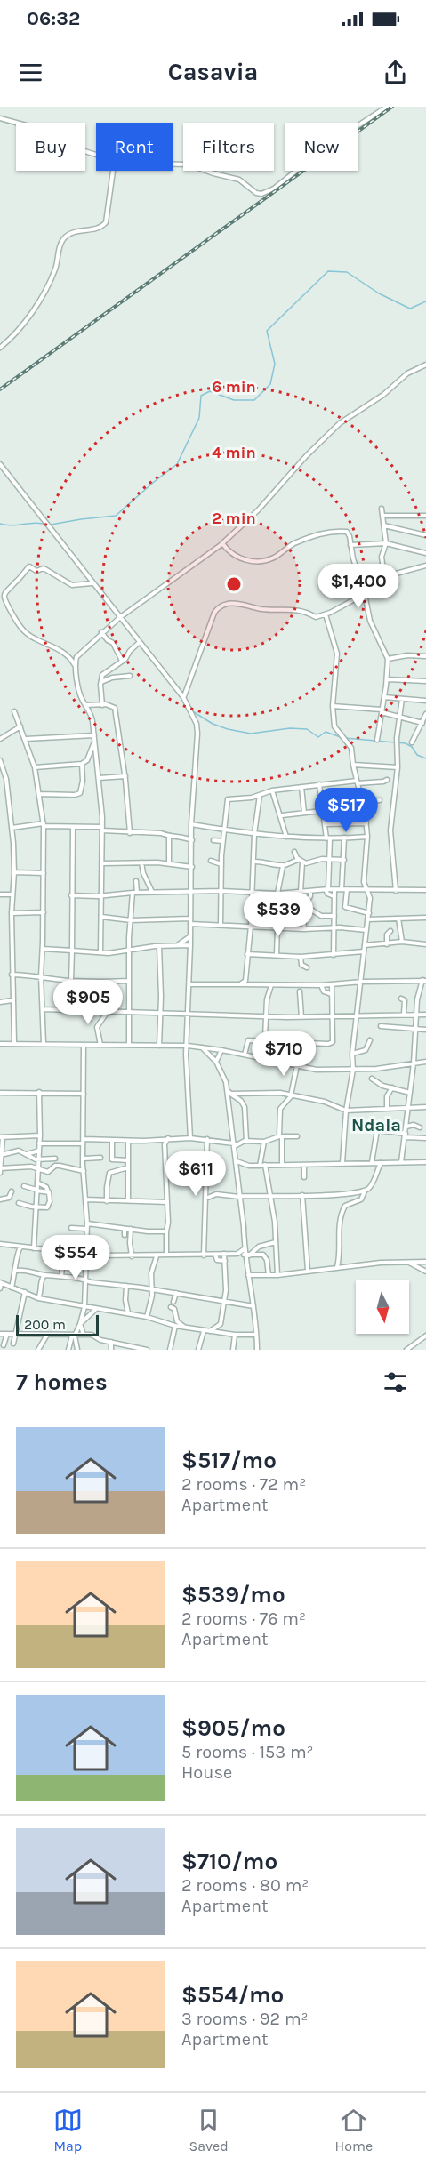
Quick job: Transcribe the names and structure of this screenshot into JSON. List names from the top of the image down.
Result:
{
  "districts": ["Ndala"],
  "scale_bar": "200 m",
  "north": "bottom",
  "page": {
    "status": "06:32",
    "header": "Casavia",
    "chip": [
      "Buy",
      "Rent",
      "Filters",
      "New"
    ],
    "price": [
      "$1,400",
      "$517",
      "$539",
      "$905",
      "$710",
      "$611",
      "$554"
    ],
    "scale": "200 m",
    "heading": "7 homes",
    "list": [
      {
        "name": "$517/mo",
        "note": "2 rooms · 72 m² · Apartment"
      },
      {
        "name": "$539/mo",
        "note": "2 rooms · 76 m² · Apartment"
      },
      {
        "name": "$905/mo",
        "note": "5 rooms · 153 m² · House"
      },
      {
        "name": "$710/mo",
        "note": "2 rooms · 80 m² · Apartment"
      },
      {
        "name": "$554/mo",
        "note": "3 rooms · 92 m² · Apartment"
      }
    ],
    "tabs": ["Map", "Saved", "Home"]
  },
  "rings": ["6 min", "4 min", "2 min"]
}
